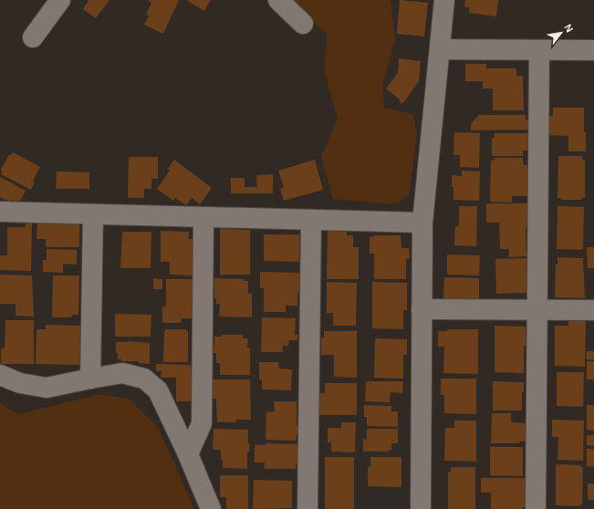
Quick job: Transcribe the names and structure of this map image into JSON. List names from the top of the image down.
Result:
{
  "north": "top right"
}
